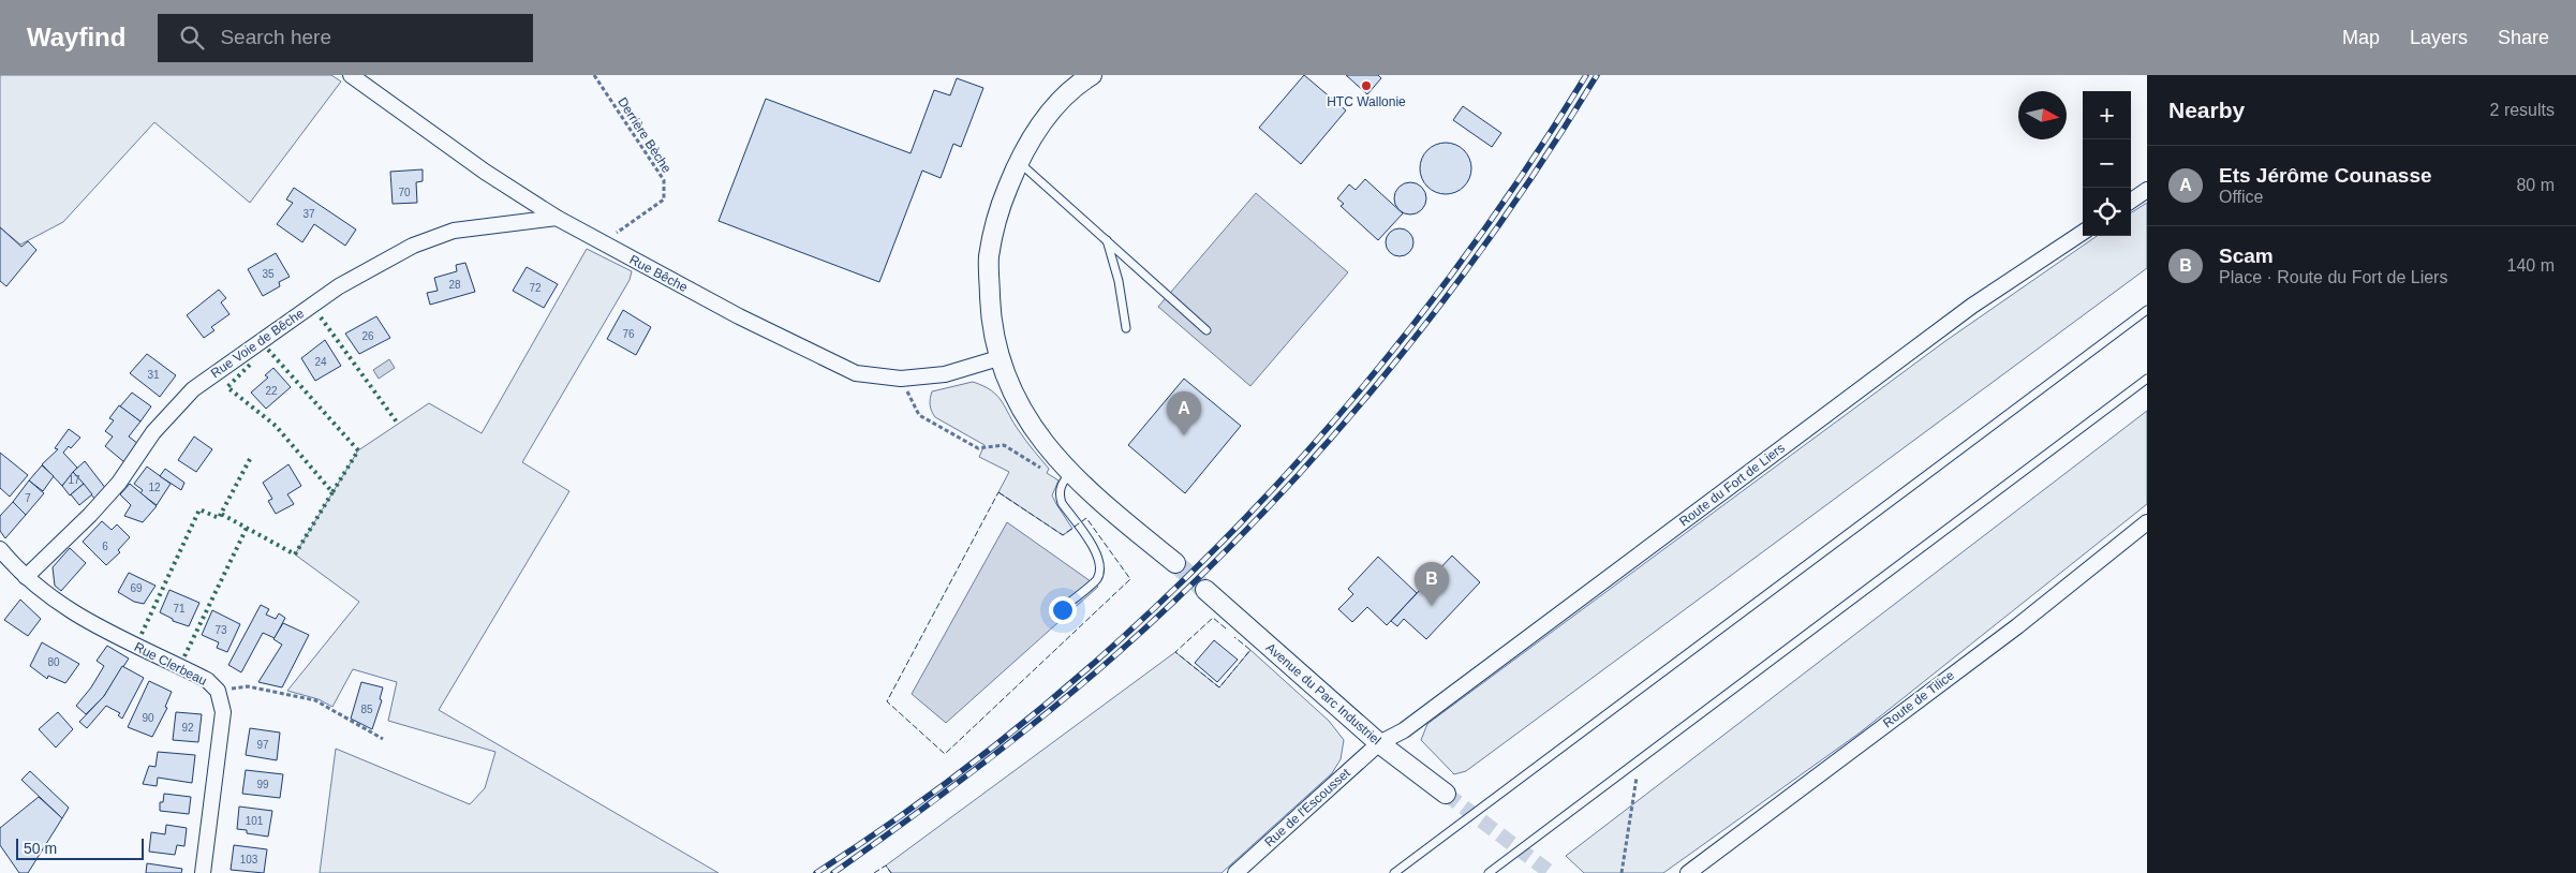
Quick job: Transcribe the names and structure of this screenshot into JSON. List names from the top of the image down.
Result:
{
  "streets": {
    "street": [
      "Rue Bêche",
      "Rue Voie de Bêche",
      "Route du Fort de Liers",
      "Rue Clerbeau",
      "Avenue du Parc Industriel",
      "Route de Tilice",
      "Rue de l'Escousset"
    ],
    "path": ["Derrière Bèche"]
  },
  "crossings": [
    ["Derrière Bèche", "Rue Bêche"],
    ["Rue Bêche", "Rue Voie de Bêche"],
    ["Rue Voie de Bêche", "Rue Clerbeau"],
    ["Route du Fort de Liers", "Avenue du Parc Industriel"],
    ["Route du Fort de Liers", "Rue de l'Escousset"],
    ["Avenue du Parc Industriel", "Rue de l'Escousset"]
  ],
  "places": ["HTC Wallonie"],
  "house_numbers": [
    "70",
    "37",
    "35",
    "28",
    "72",
    "76",
    "26",
    "24",
    "31",
    "22",
    "17",
    "12",
    "7",
    "6",
    "69",
    "71",
    "73",
    "80",
    "85",
    "90",
    "92",
    "97",
    "99",
    "101",
    "103"
  ],
  "scale_bar": "50 m",
  "north": "right",
  "page": {
    "header": "Wayfind",
    "search": "Search here",
    "nav": ["Map", "Layers", "Share"],
    "heading": ["Nearby", "2 results"],
    "map_buttons": ["+", "−"],
    "list": [
      {
        "mark": "A",
        "name": "Ets Jérôme Counasse",
        "note": "Office",
        "value": "80 m"
      },
      {
        "mark": "B",
        "name": "Scam",
        "note": "Place · Route du Fort de Liers",
        "value": "140 m"
      }
    ],
    "pins": ["A", "B"],
    "scale": "50 m"
  }
}
